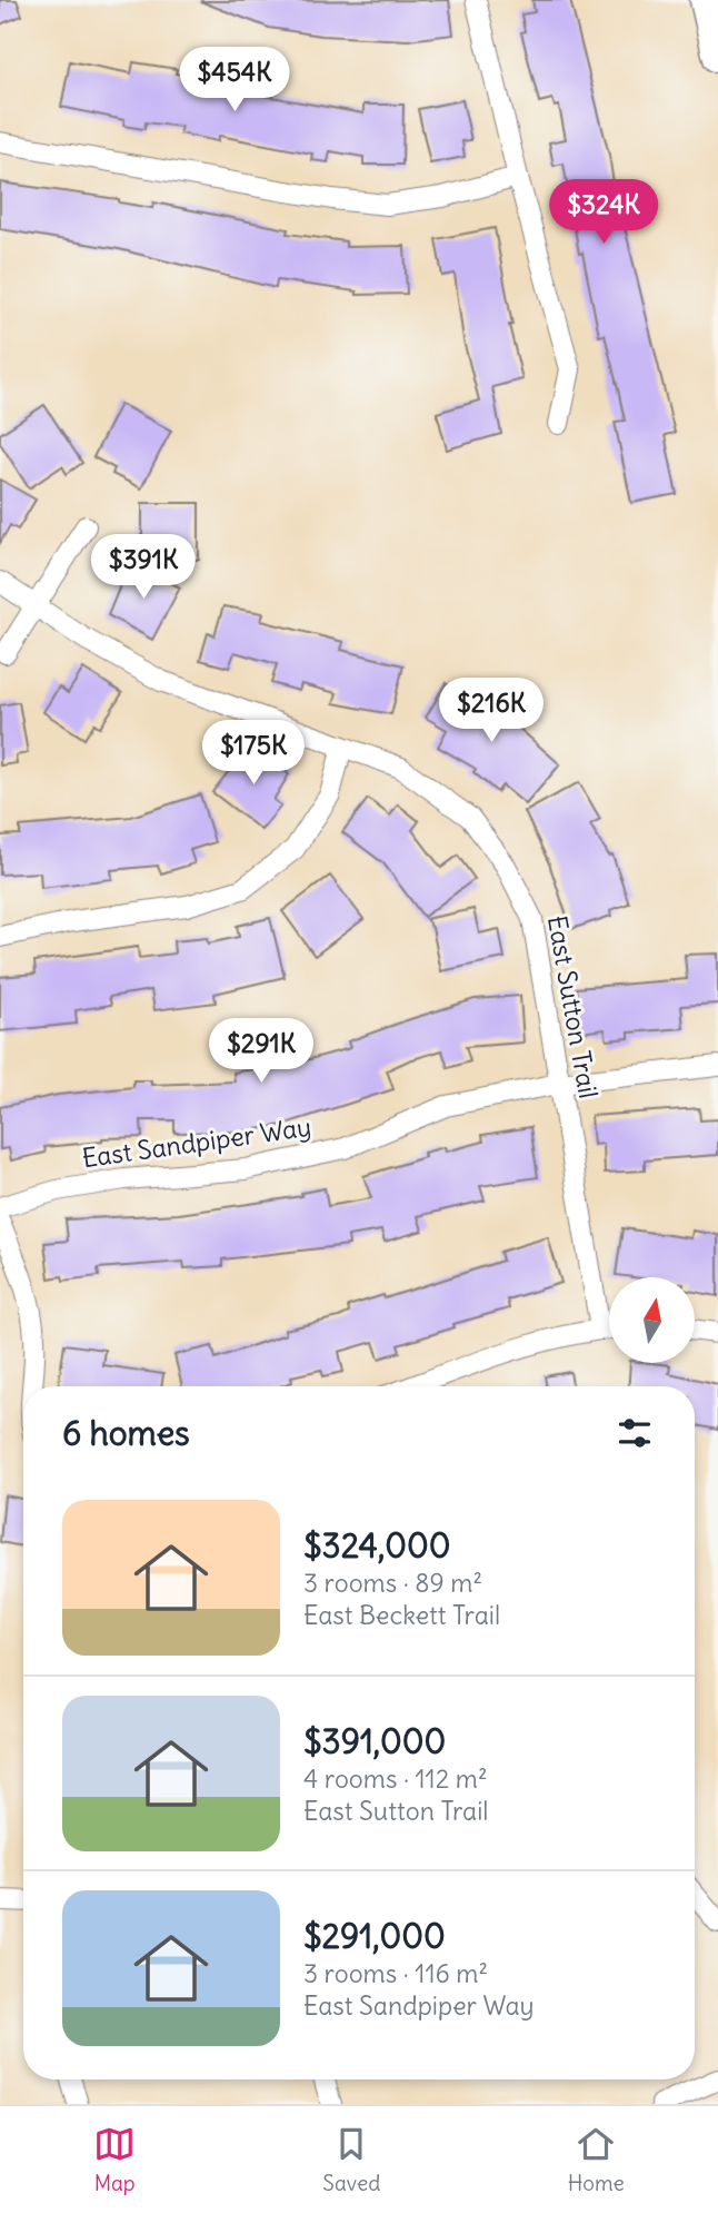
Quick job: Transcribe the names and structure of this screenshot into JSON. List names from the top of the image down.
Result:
{
  "streets": {
    "street": ["East Sutton Trail", "East Sandpiper Way"]
  },
  "crossings": [
    ["East Sutton Trail", "East Sandpiper Way"]
  ],
  "north": "top",
  "page": {
    "price": [
      "$454K",
      "$324K",
      "$391K",
      "$216K",
      "$175K",
      "$291K"
    ],
    "heading": "6 homes",
    "list": [
      {
        "name": "$324,000",
        "note": "3 rooms · 89 m² · East Beckett Trail"
      },
      {
        "name": "$391,000",
        "note": "4 rooms · 112 m² · East Sutton Trail"
      },
      {
        "name": "$291,000",
        "note": "3 rooms · 116 m² · East Sandpiper Way"
      }
    ],
    "tabs": ["Map", "Saved", "Home"]
  }
}
